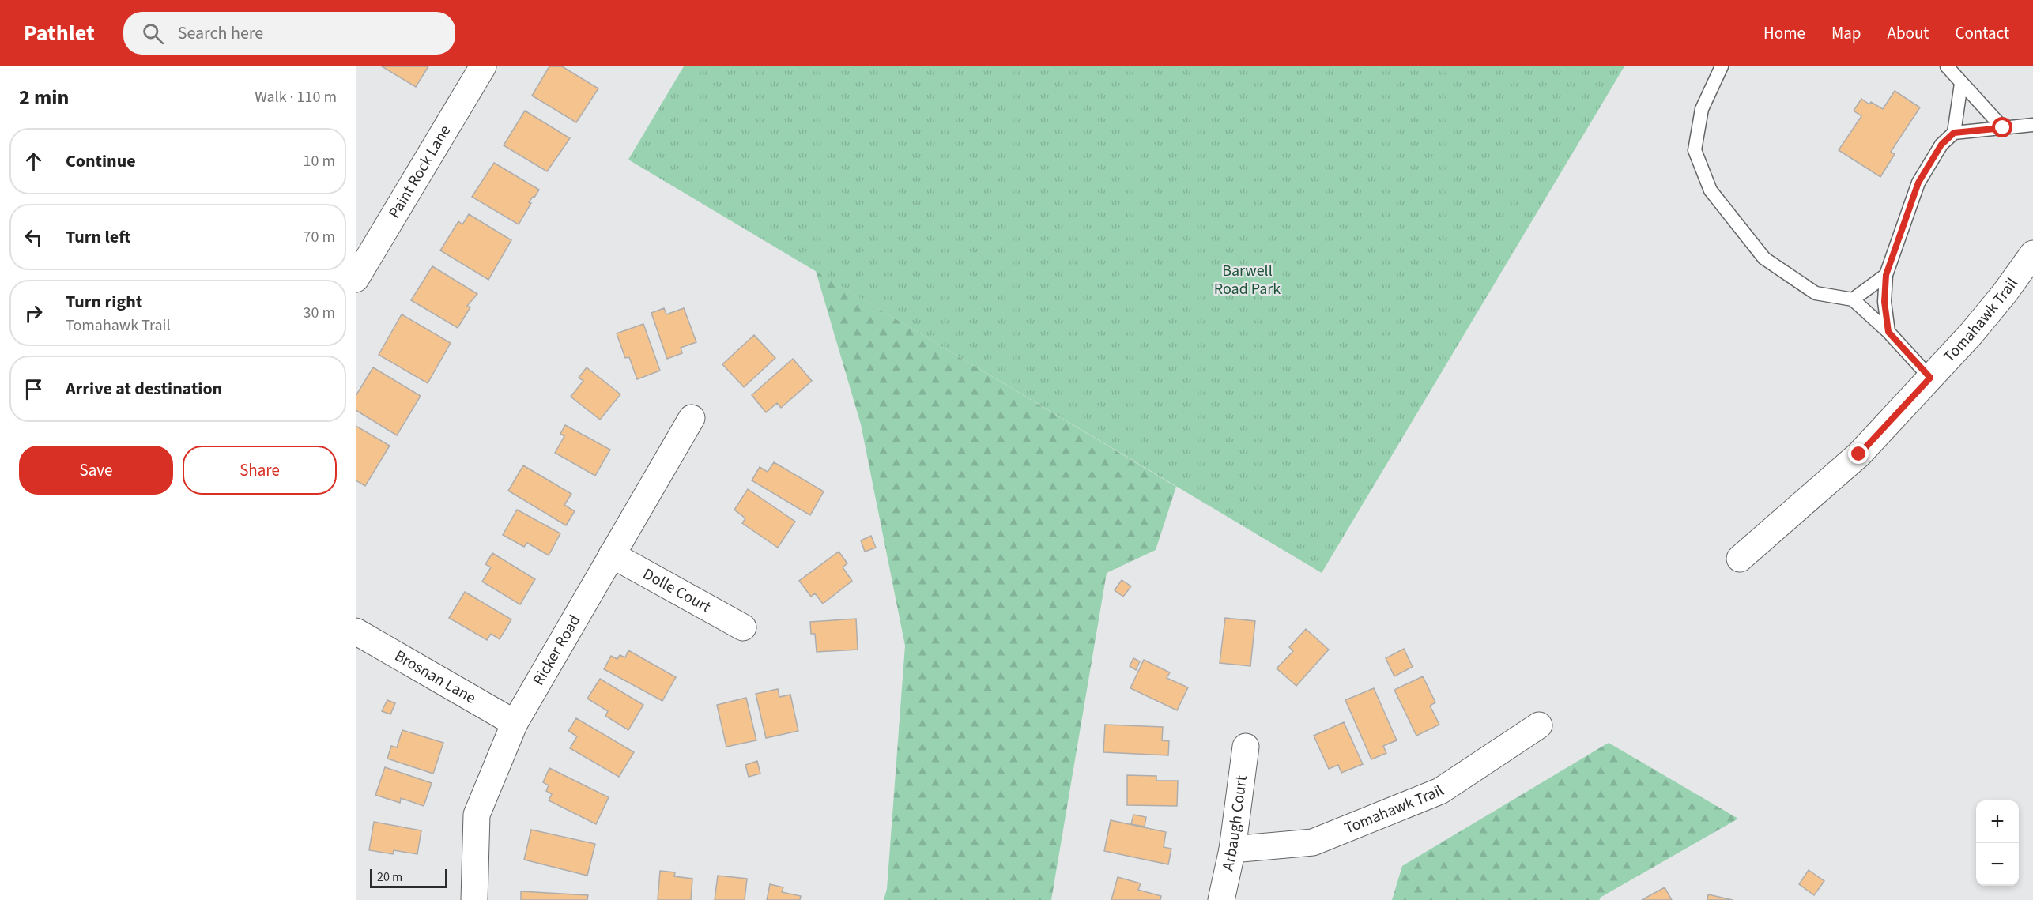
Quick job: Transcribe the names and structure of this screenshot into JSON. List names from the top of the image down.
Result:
{
  "streets": {
    "street": [
      "Paint Rock Lane",
      "Tomahawk Trail",
      "Dolle Court",
      "Ricker Road",
      "Brosnan Lane",
      "Arbaugh Court"
    ]
  },
  "crossings": [
    ["Tomahawk Trail", "Arbaugh Court"],
    ["Dolle Court", "Ricker Road"],
    ["Ricker Road", "Brosnan Lane"]
  ],
  "parks": ["Barwell Road Park"],
  "scale_bar": "20 m",
  "page": {
    "header": "Pathlet",
    "search": "Search here",
    "nav": [
      "Home",
      "Map",
      "About",
      "Contact"
    ],
    "heading": ["2 min", "Walk · 110 m"],
    "list": [
      ["Continue", "10 m"],
      ["Turn left", "70 m"],
      ["Turn right", "Tomahawk Trail", "30 m"],
      "Arrive at destination"
    ],
    "buttons": ["Save", "Share"],
    "map_buttons": ["+", "−"],
    "scale": "20 m"
  }
}
